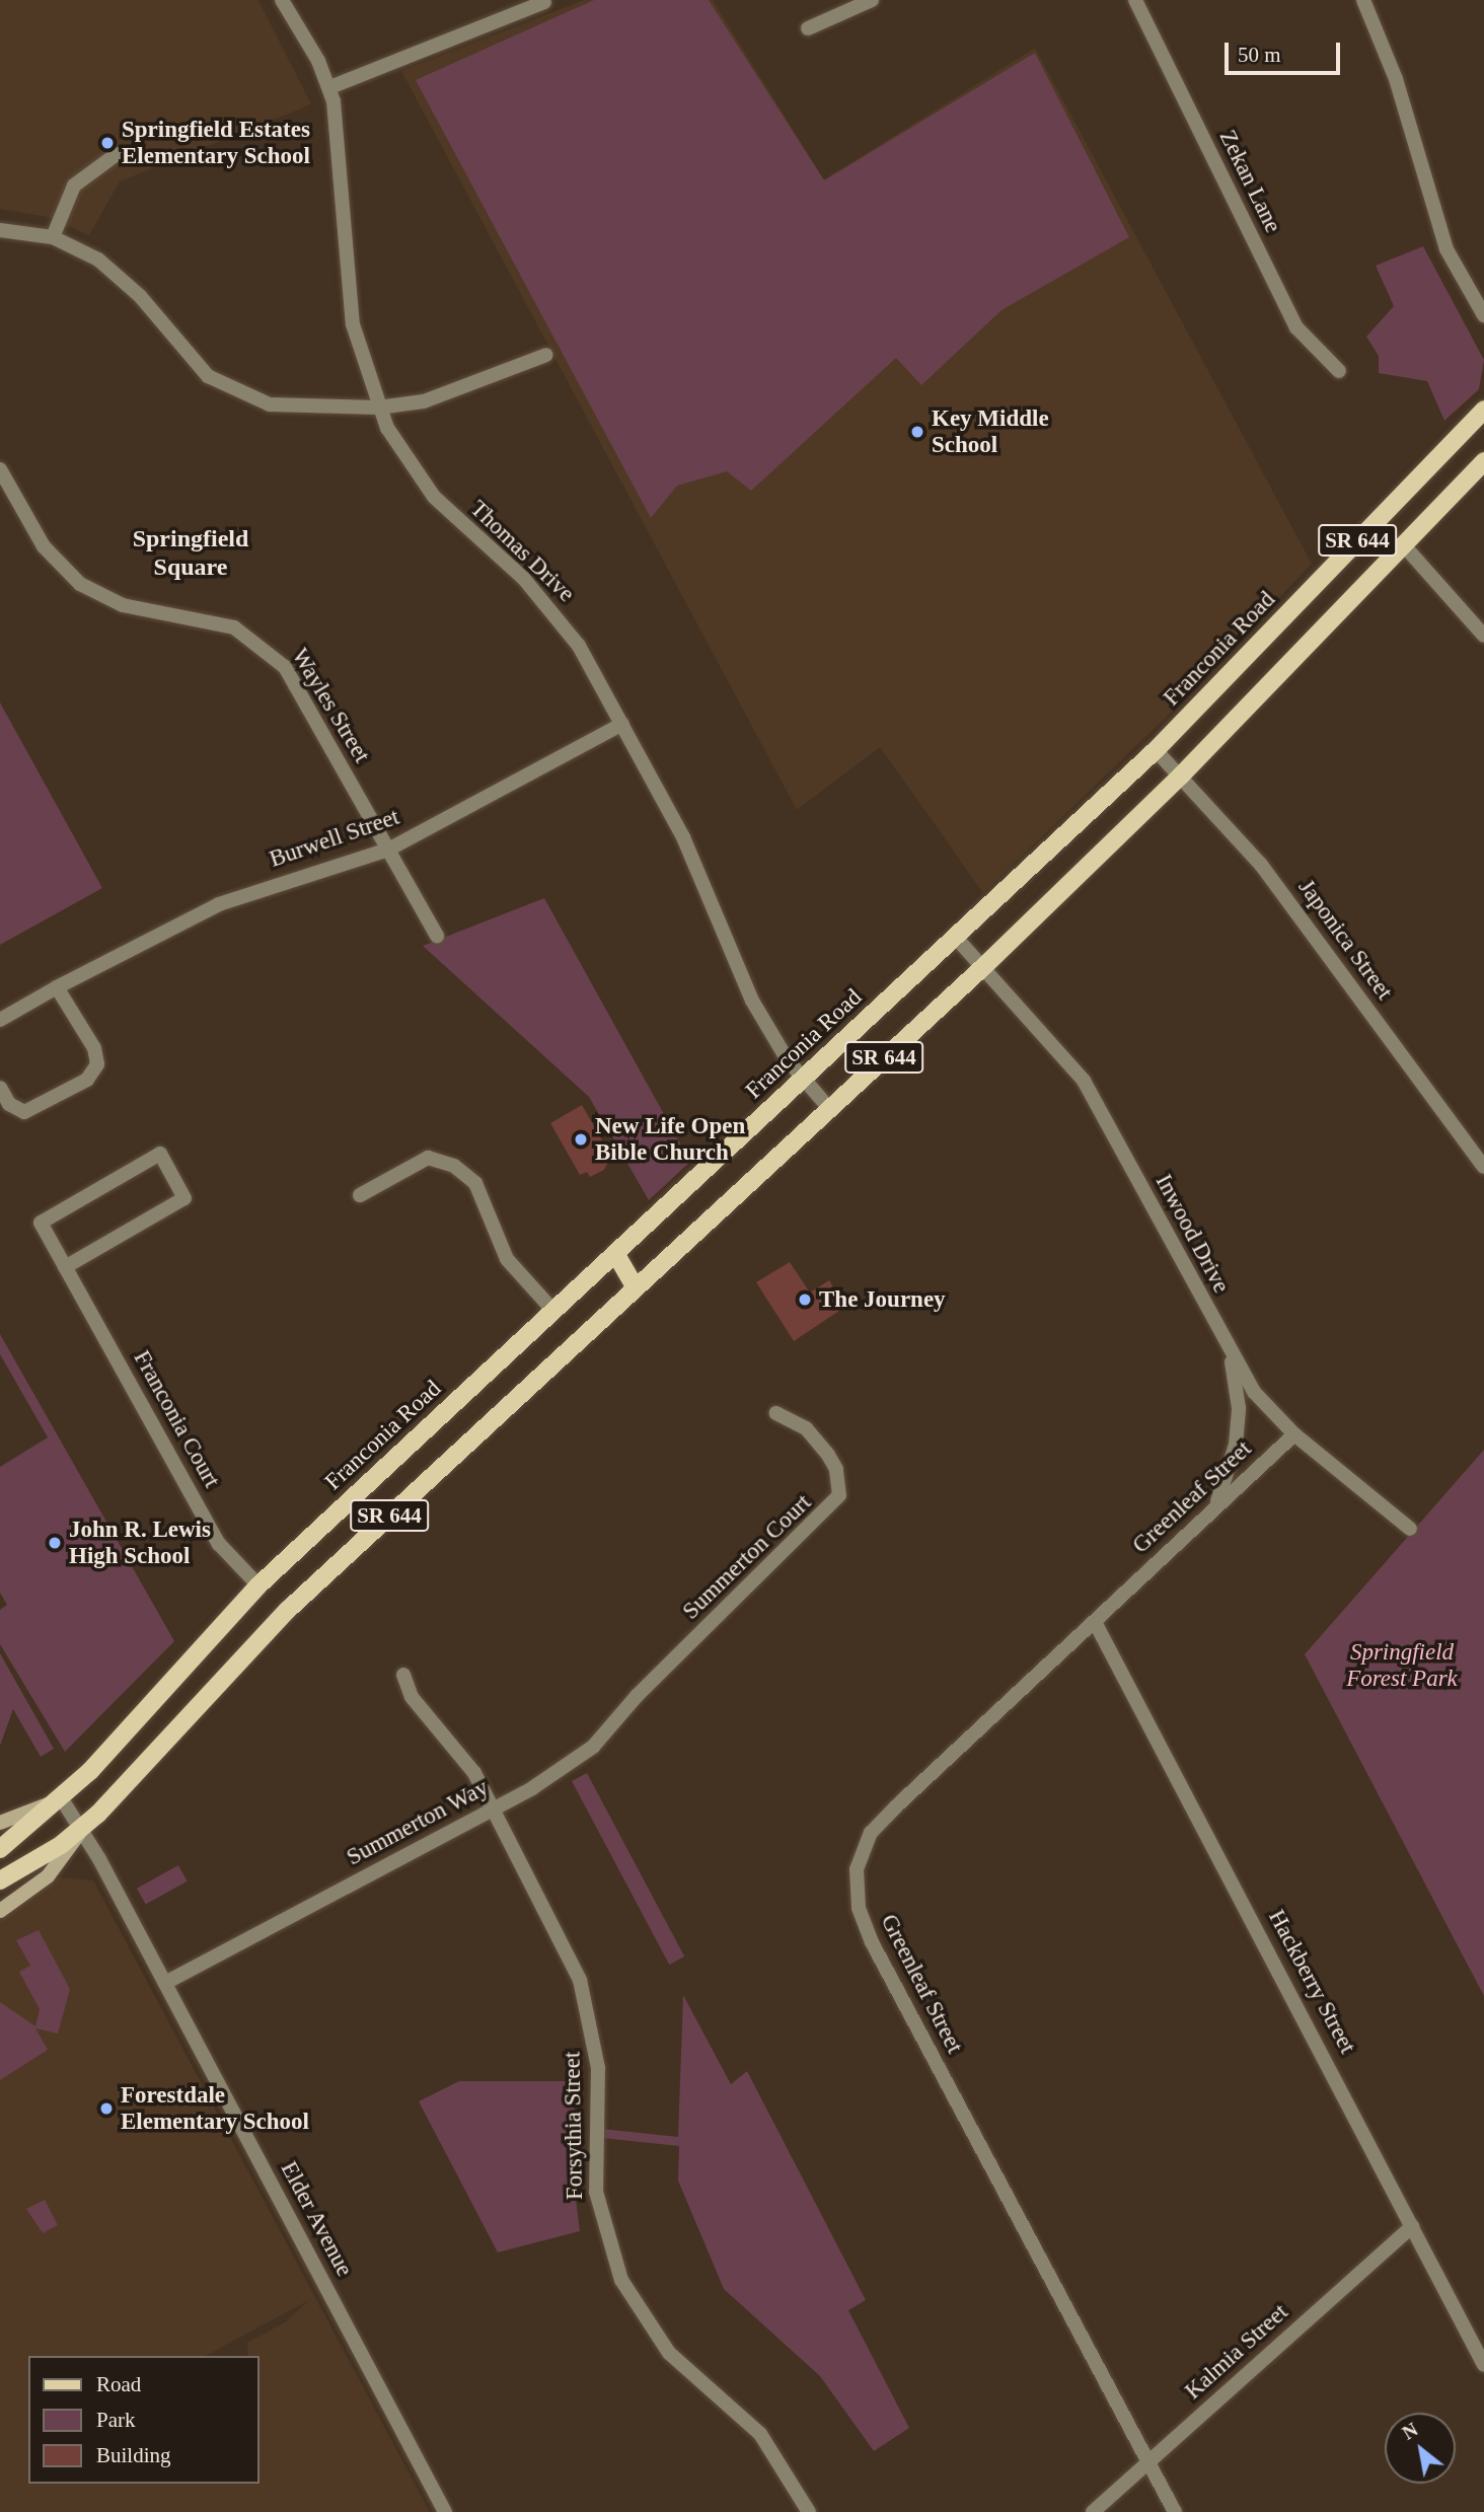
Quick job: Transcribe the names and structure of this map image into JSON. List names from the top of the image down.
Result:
{
  "streets": {
    "main road": ["SR 644", "Franconia Road"],
    "street": [
      "Zekan Lane",
      "Thomas Drive",
      "Wayles Street",
      "Burwell Street",
      "Japonica Street",
      "Inwood Drive",
      "Franconia Court",
      "Greenleaf Street",
      "Summerton Court",
      "Summerton Way",
      "Hackberry Street",
      "Forsythia Street",
      "Elder Avenue",
      "Kalmia Street"
    ]
  },
  "crossings": [
    ["SR 644", "Thomas Drive"],
    ["SR 644", "Japonica Street"],
    ["SR 644", "Inwood Drive"],
    ["SR 644", "Elder Avenue"],
    ["Thomas Drive", "Franconia Road"],
    ["Thomas Drive", "Burwell Street"],
    ["Franconia Road", "Japonica Street"],
    ["Franconia Road", "Inwood Drive"],
    ["Franconia Road", "Franconia Court"],
    ["Franconia Road", "Elder Avenue"],
    ["Wayles Street", "Burwell Street"],
    ["Inwood Drive", "Greenleaf Street"],
    ["Greenleaf Street", "Hackberry Street"],
    ["Greenleaf Street", "Kalmia Street"],
    ["Summerton Court", "Summerton Way"],
    ["Summerton Way", "Forsythia Street"],
    ["Summerton Way", "Elder Avenue"],
    ["Hackberry Street", "Kalmia Street"]
  ],
  "districts": ["Springfield Square"],
  "parks": ["Springfield Forest Park"],
  "places": [
    "Springfield Estates Elementary School",
    "Key Middle School",
    "New Life Open Bible Church",
    "The Journey",
    "John R. Lewis High School",
    "Forestdale Elementary School"
  ],
  "legend": ["Road", "Park", "Building"],
  "scale_bar": "50 m",
  "north": "top left"
}
